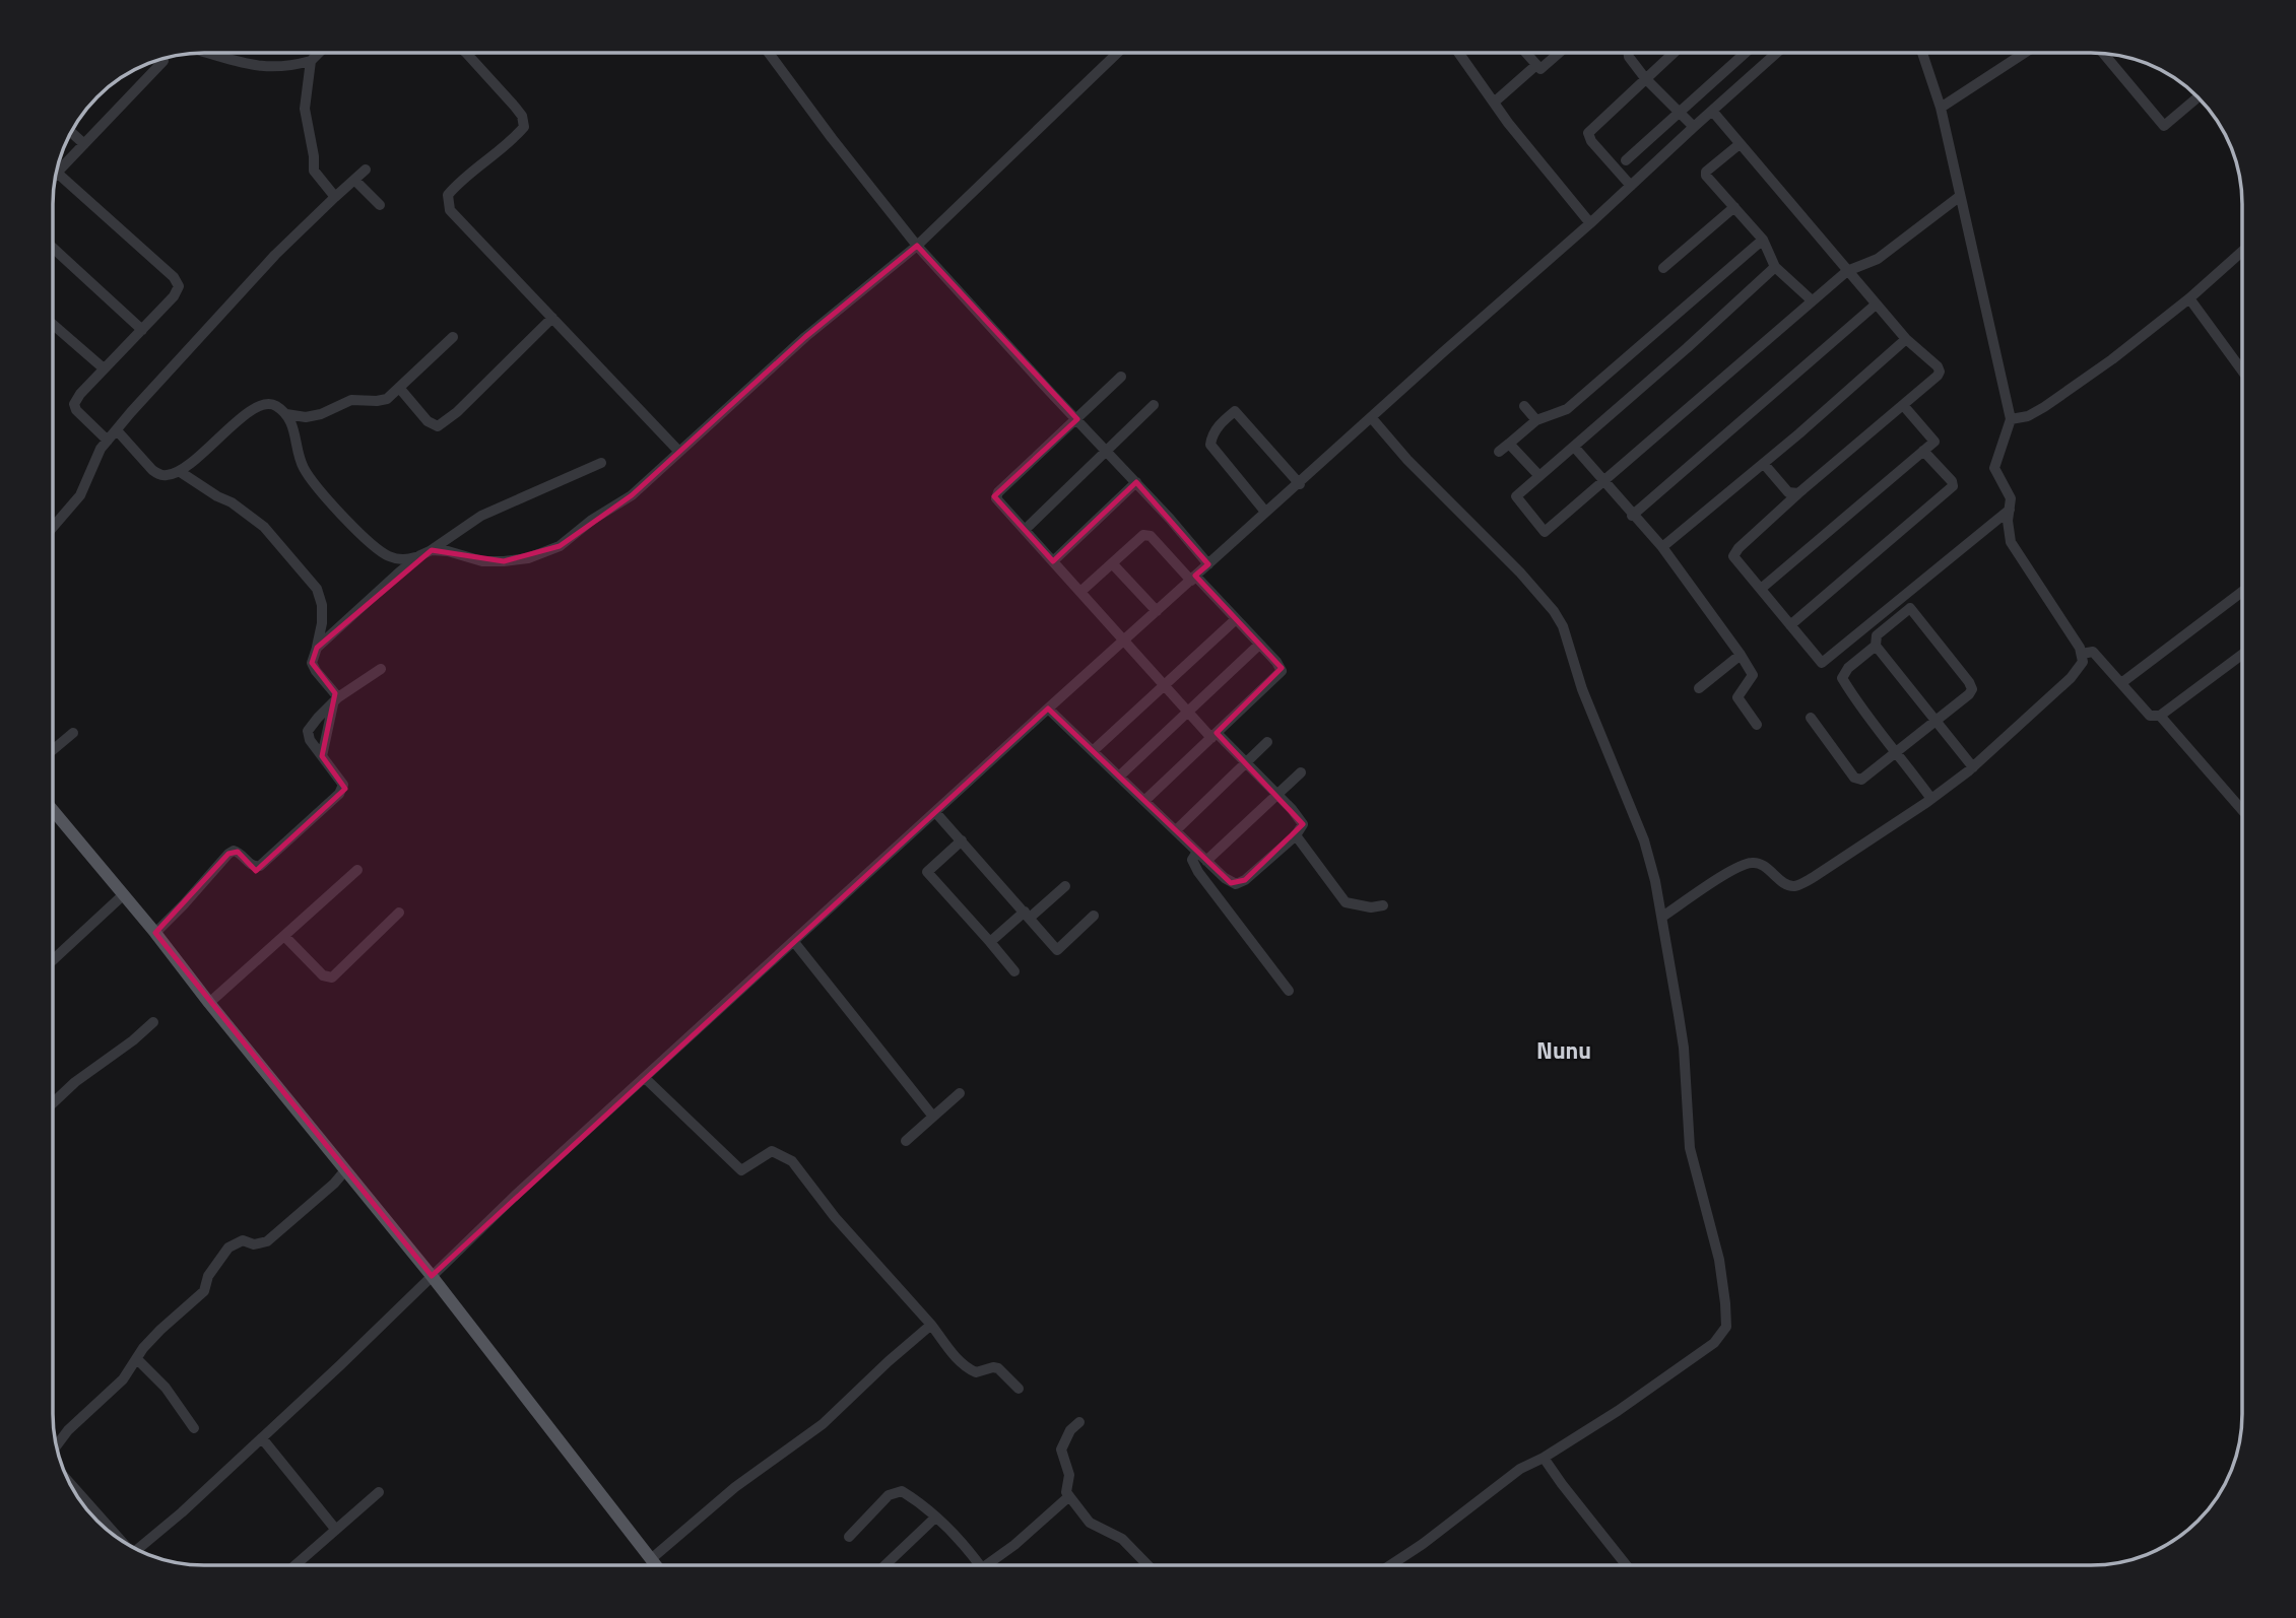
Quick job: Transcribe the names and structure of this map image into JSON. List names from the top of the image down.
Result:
{
  "districts": ["Nunu"]
}
